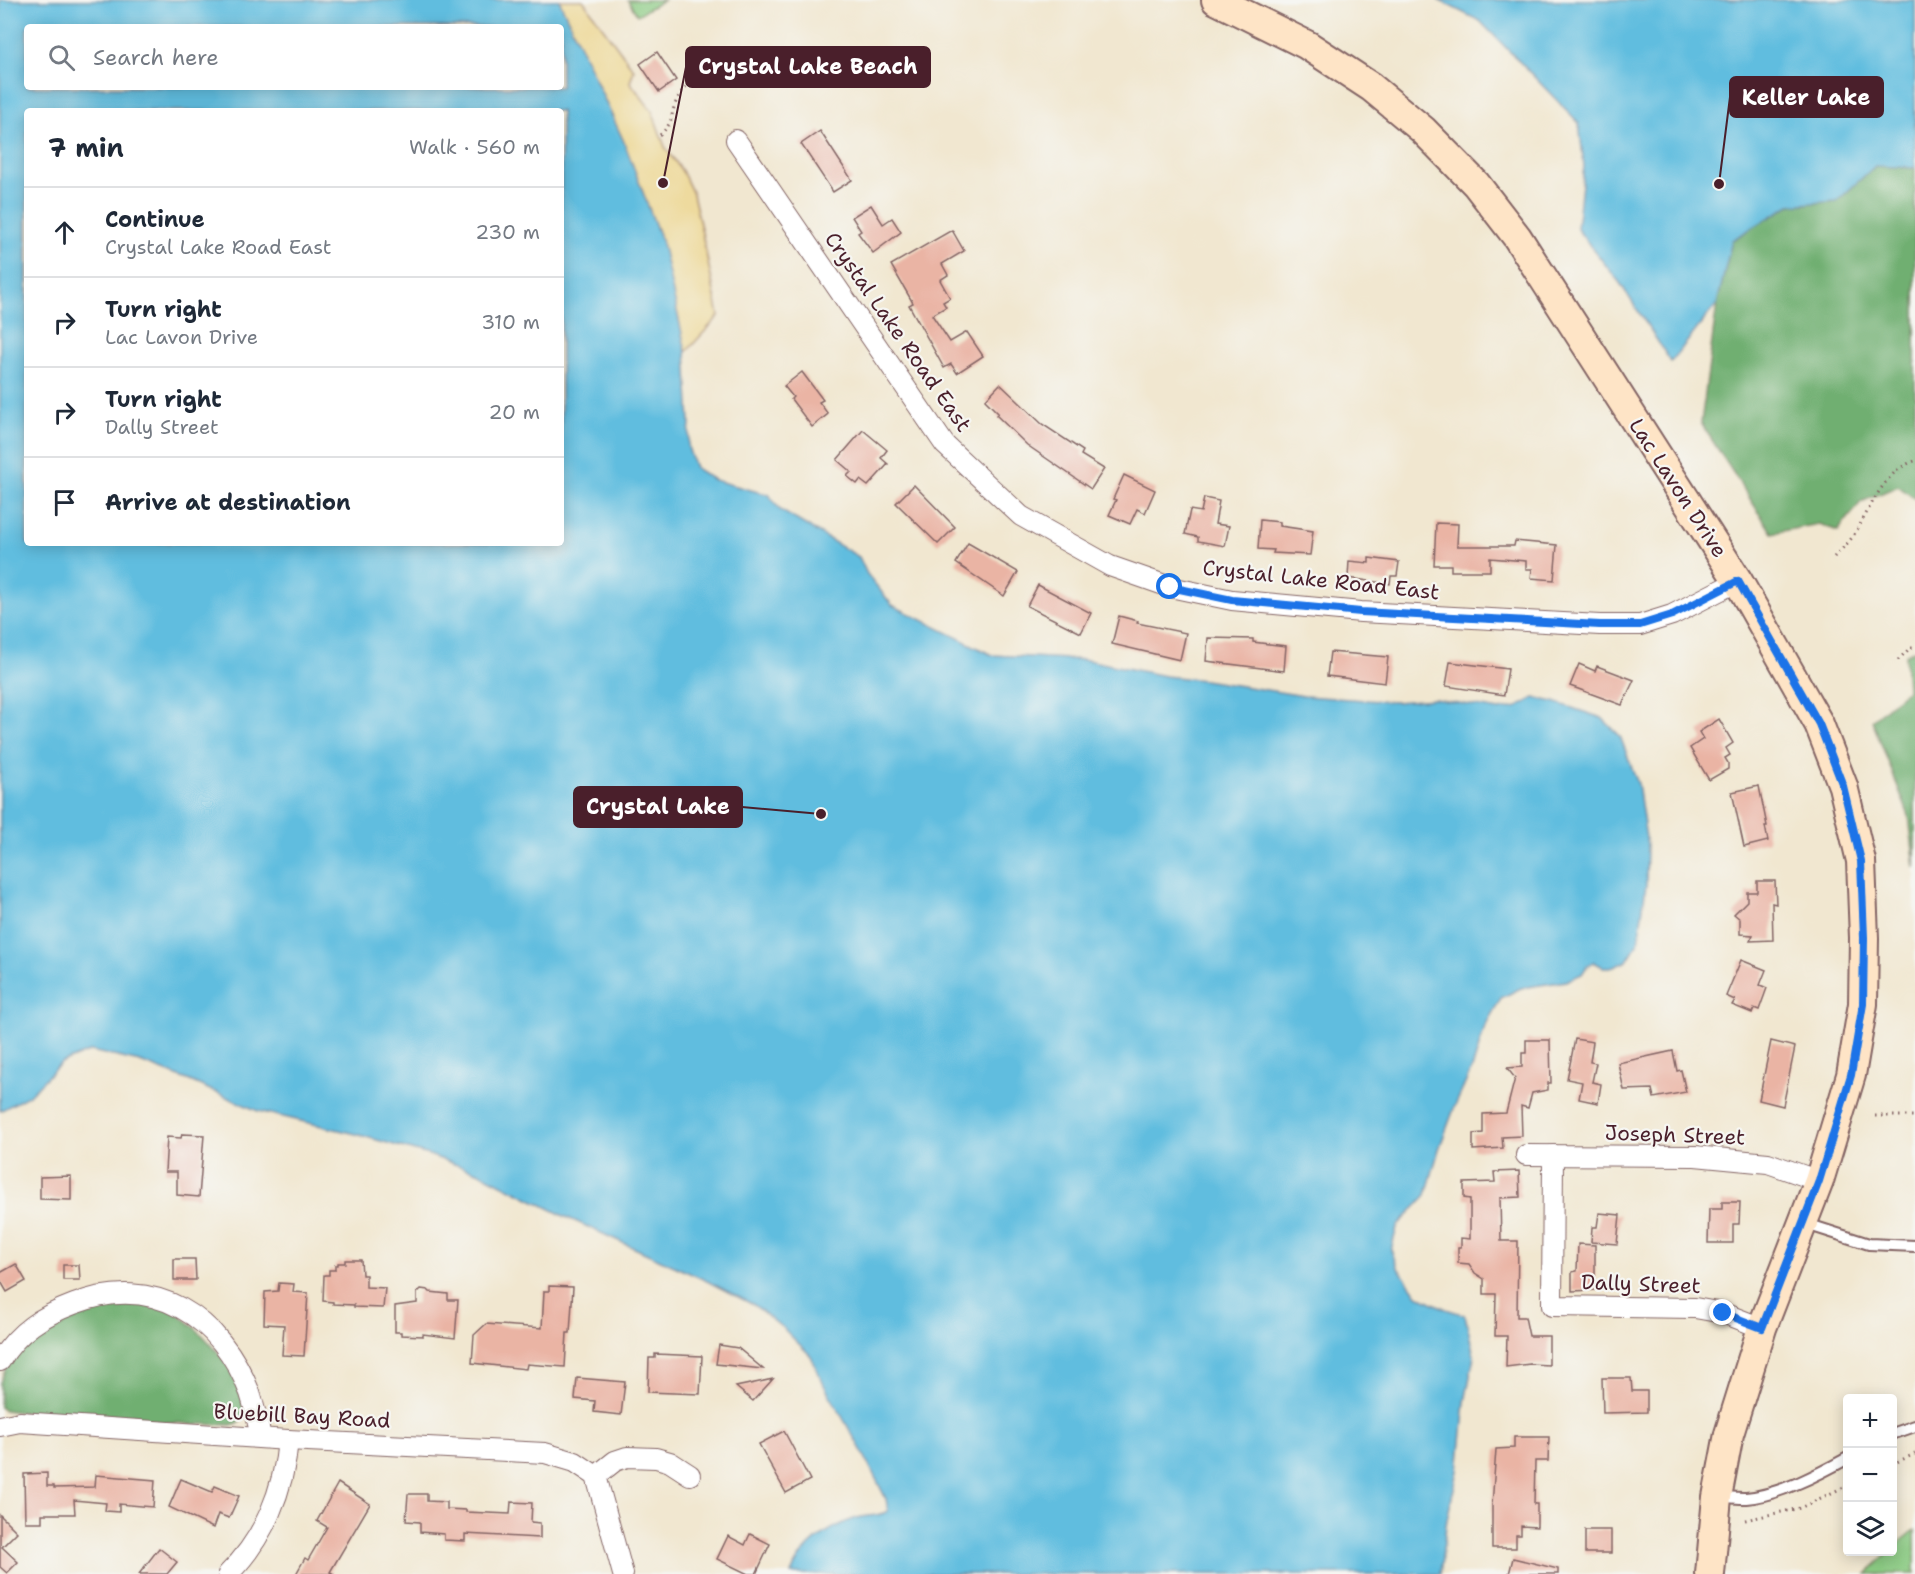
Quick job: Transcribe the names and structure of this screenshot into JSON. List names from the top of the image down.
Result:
{
  "streets": {
    "street": [
      "Crystal Lake Road East",
      "Lac Lavon Drive",
      "Joseph Street",
      "Dally Street",
      "Bluebill Bay Road"
    ]
  },
  "crossings": [
    ["Crystal Lake Road East", "Lac Lavon Drive"],
    ["Lac Lavon Drive", "Joseph Street"],
    ["Lac Lavon Drive", "Dally Street"],
    ["Joseph Street", "Dally Street"]
  ],
  "places": ["Crystal Lake Beach", "Keller Lake", "Crystal Lake"],
  "page": {
    "search": "Search here",
    "heading": ["7 min", "Walk · 560 m"],
    "list": [
      ["Continue", "Crystal Lake Road East", "230 m"],
      ["Turn right", "Lac Lavon Drive", "310 m"],
      ["Turn right", "Dally Street", "20 m"],
      "Arrive at destination"
    ],
    "map_buttons": ["+", "−"]
  }
}
